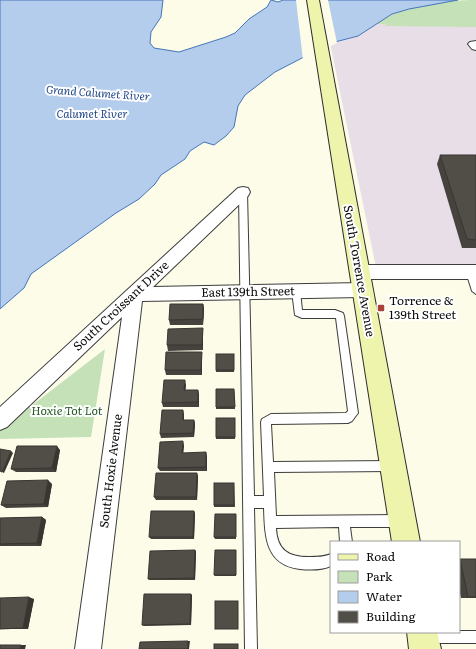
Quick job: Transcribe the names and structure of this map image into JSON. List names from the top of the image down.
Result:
{
  "streets": {
    "main road": ["South Torrence Avenue"],
    "street": ["East 139th Street", "South Croissant Drive", "South Hoxie Avenue"]
  },
  "crossings": [
    ["South Torrence Avenue", "East 139th Street"],
    ["East 139th Street", "South Croissant Drive"],
    ["East 139th Street", "South Hoxie Avenue"],
    ["South Croissant Drive", "South Hoxie Avenue"]
  ],
  "water": ["Grand Calumet River", "Calumet River"],
  "parks": ["Hoxie Tot Lot"],
  "places": {
    "transit": ["Torrence & 139th Street"]
  },
  "legend": [
    "Road",
    "Park",
    "Water",
    "Building"
  ]
}
